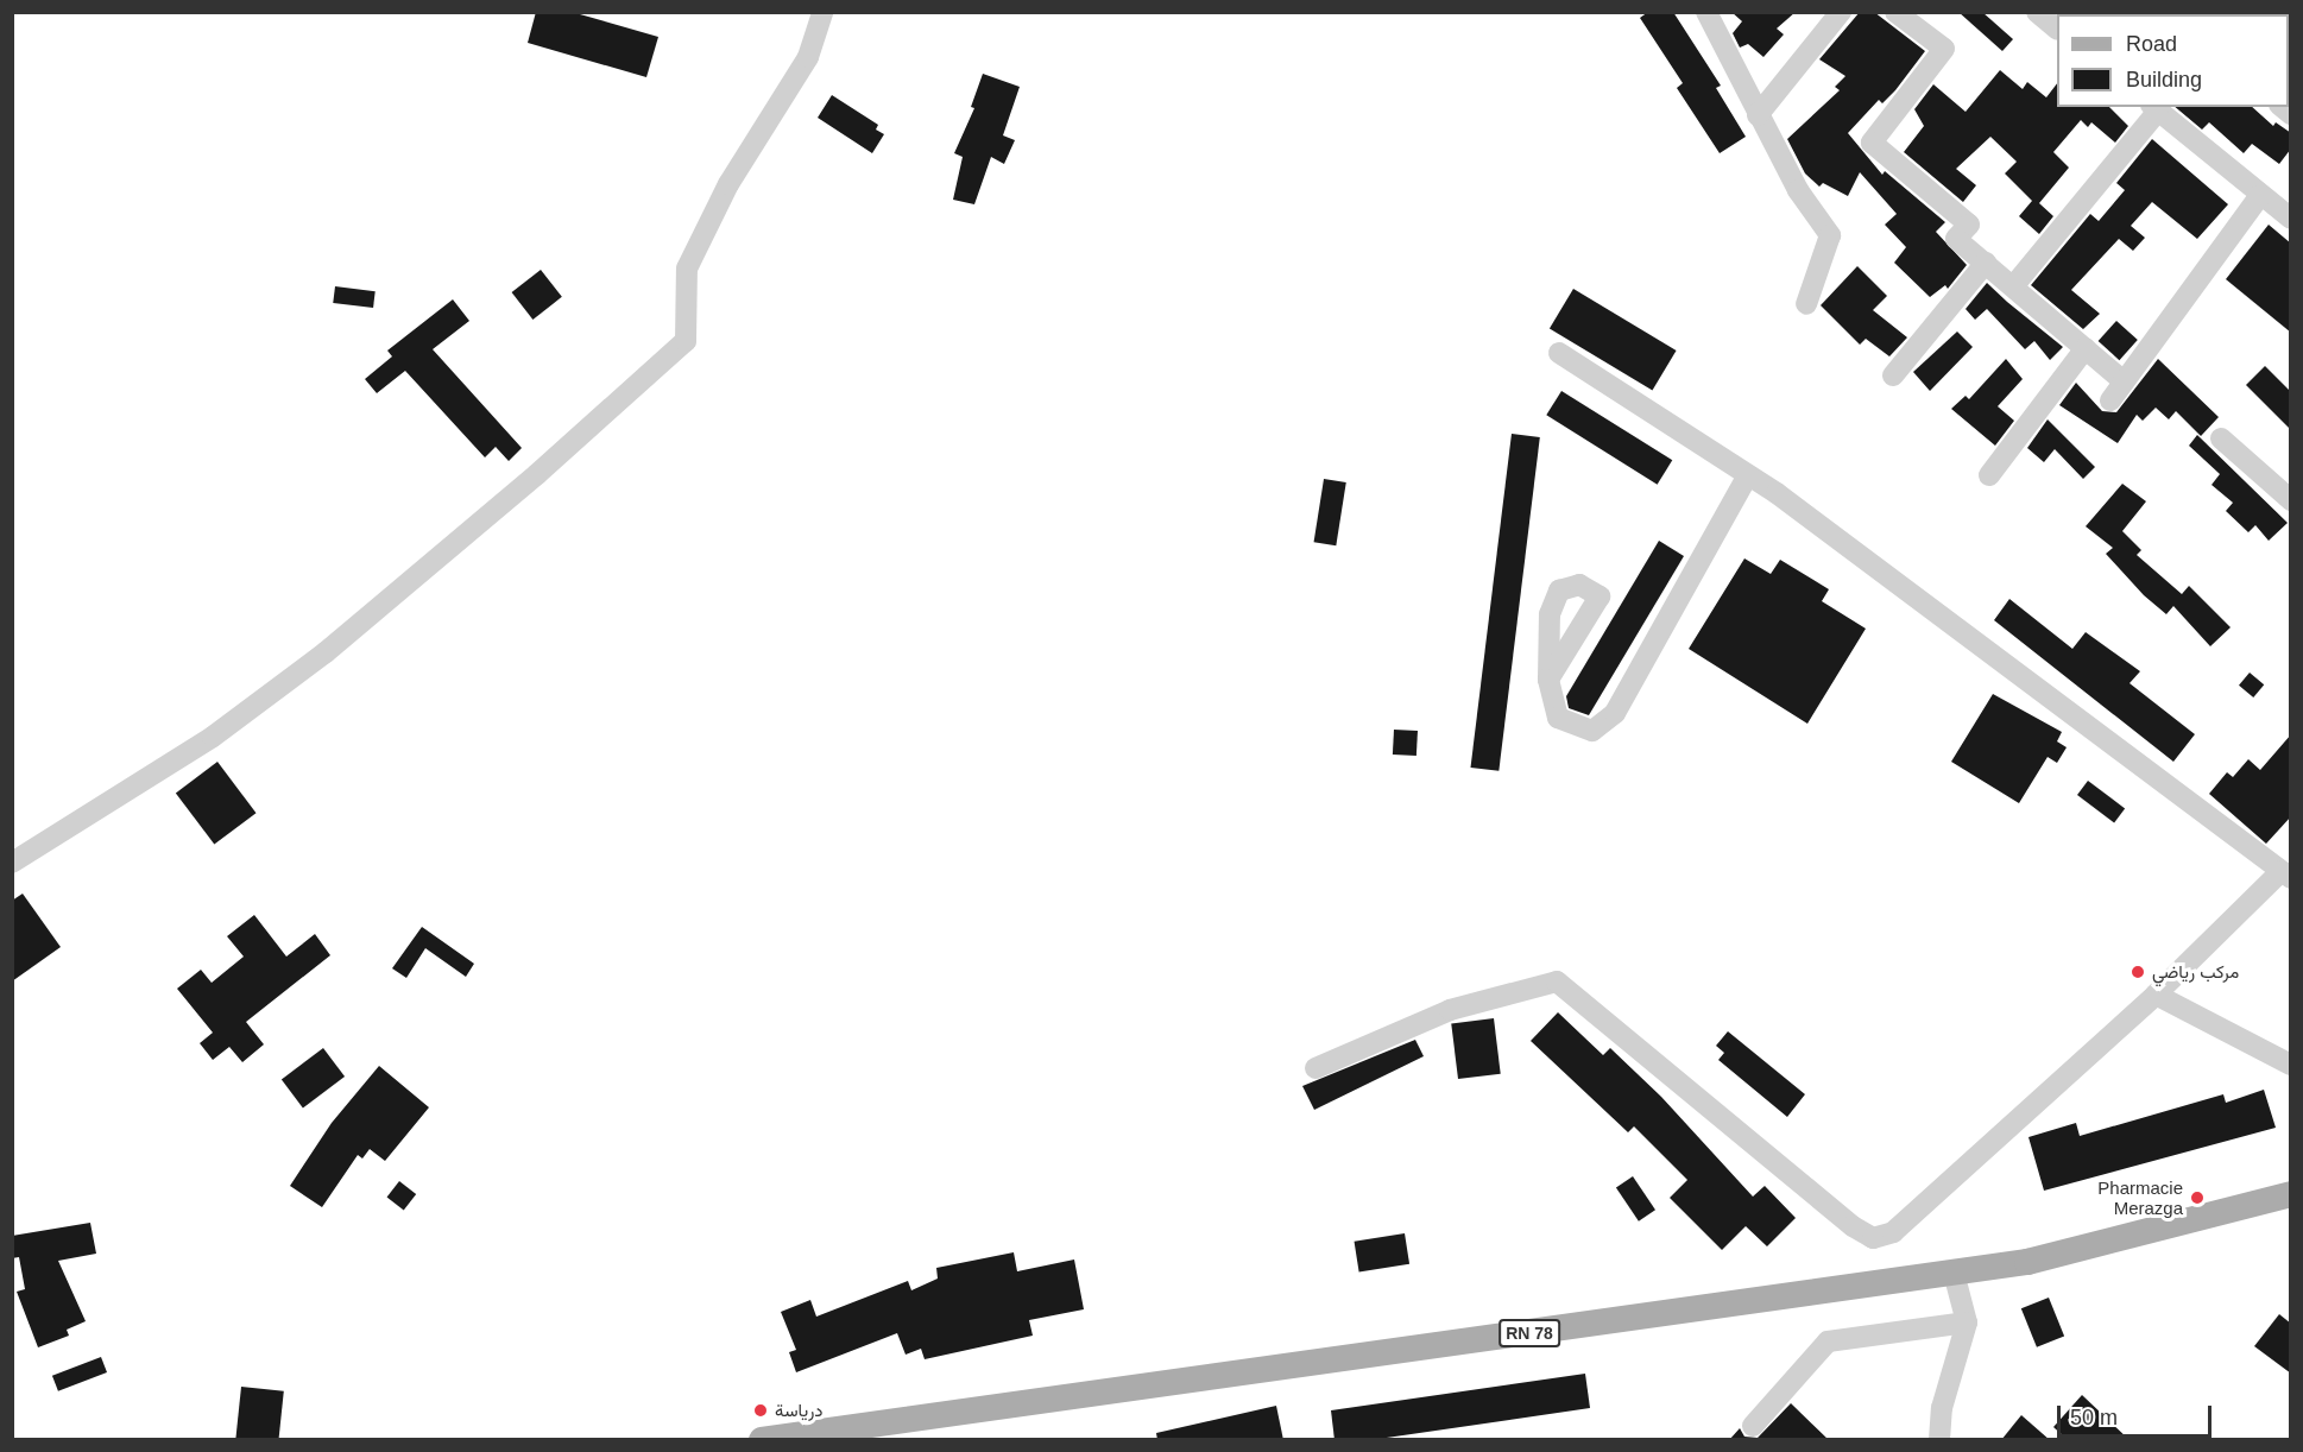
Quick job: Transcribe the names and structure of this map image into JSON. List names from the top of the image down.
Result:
{
  "streets": {
    "main road": ["RN 78"]
  },
  "places": ["مركب رياضي", "Pharmacie Merazga", "درياسة"],
  "legend": ["Road", "Building"],
  "scale_bar": "50 m"
}
